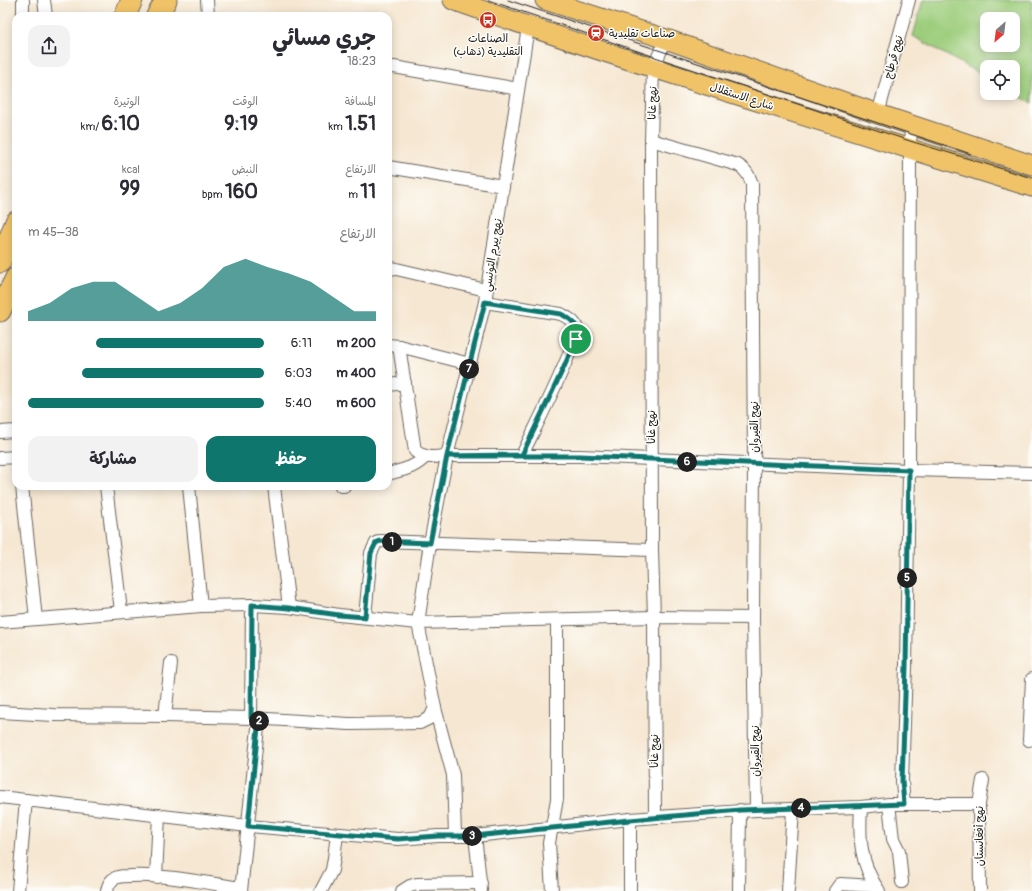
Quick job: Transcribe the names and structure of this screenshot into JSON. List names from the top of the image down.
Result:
{
  "streets": {
    "highway": ["شارع الاستقلال"],
    "street": [
      "نهج قرطاج",
      "نهج غانا",
      "نهج بيرم التونسي",
      "نهج القيروان",
      "نهج أفغانستان"
    ]
  },
  "crossings": [
    ["شارع الاستقلال", "نهج غانا"],
    ["شارع الاستقلال", "نهج بيرم التونسي"],
    ["نهج غانا", "نهج القيروان"]
  ],
  "places": {
    "bus stop": ["الصناعات التقليدية (ذهاب)"],
    "station": ["صناعات تقليدية"]
  },
  "north": "bottom left",
  "page": {
    "heading": ["جري مسائي", "18:23"],
    "stats": [
      ["المسافة", "1.51 km"],
      ["الوقت", "9:19"],
      ["الوتيرة", "6:10 /km"],
      ["الارتفاع", "11 m"],
      ["النبض", "160 bpm"],
      ["kcal", "99"]
    ],
    "chart": ["الارتفاع", "38–45 m"],
    "list": [
      {
        "name": "200 m",
        "note": "6:11"
      },
      {
        "name": "400 m",
        "note": "6:03"
      },
      {
        "name": "600 m",
        "note": "5:40"
      }
    ],
    "pins": [
      "7",
      "6",
      "1",
      "5",
      "2",
      "4",
      "3"
    ],
    "buttons": ["حفظ", "مشاركة"]
  }
}
